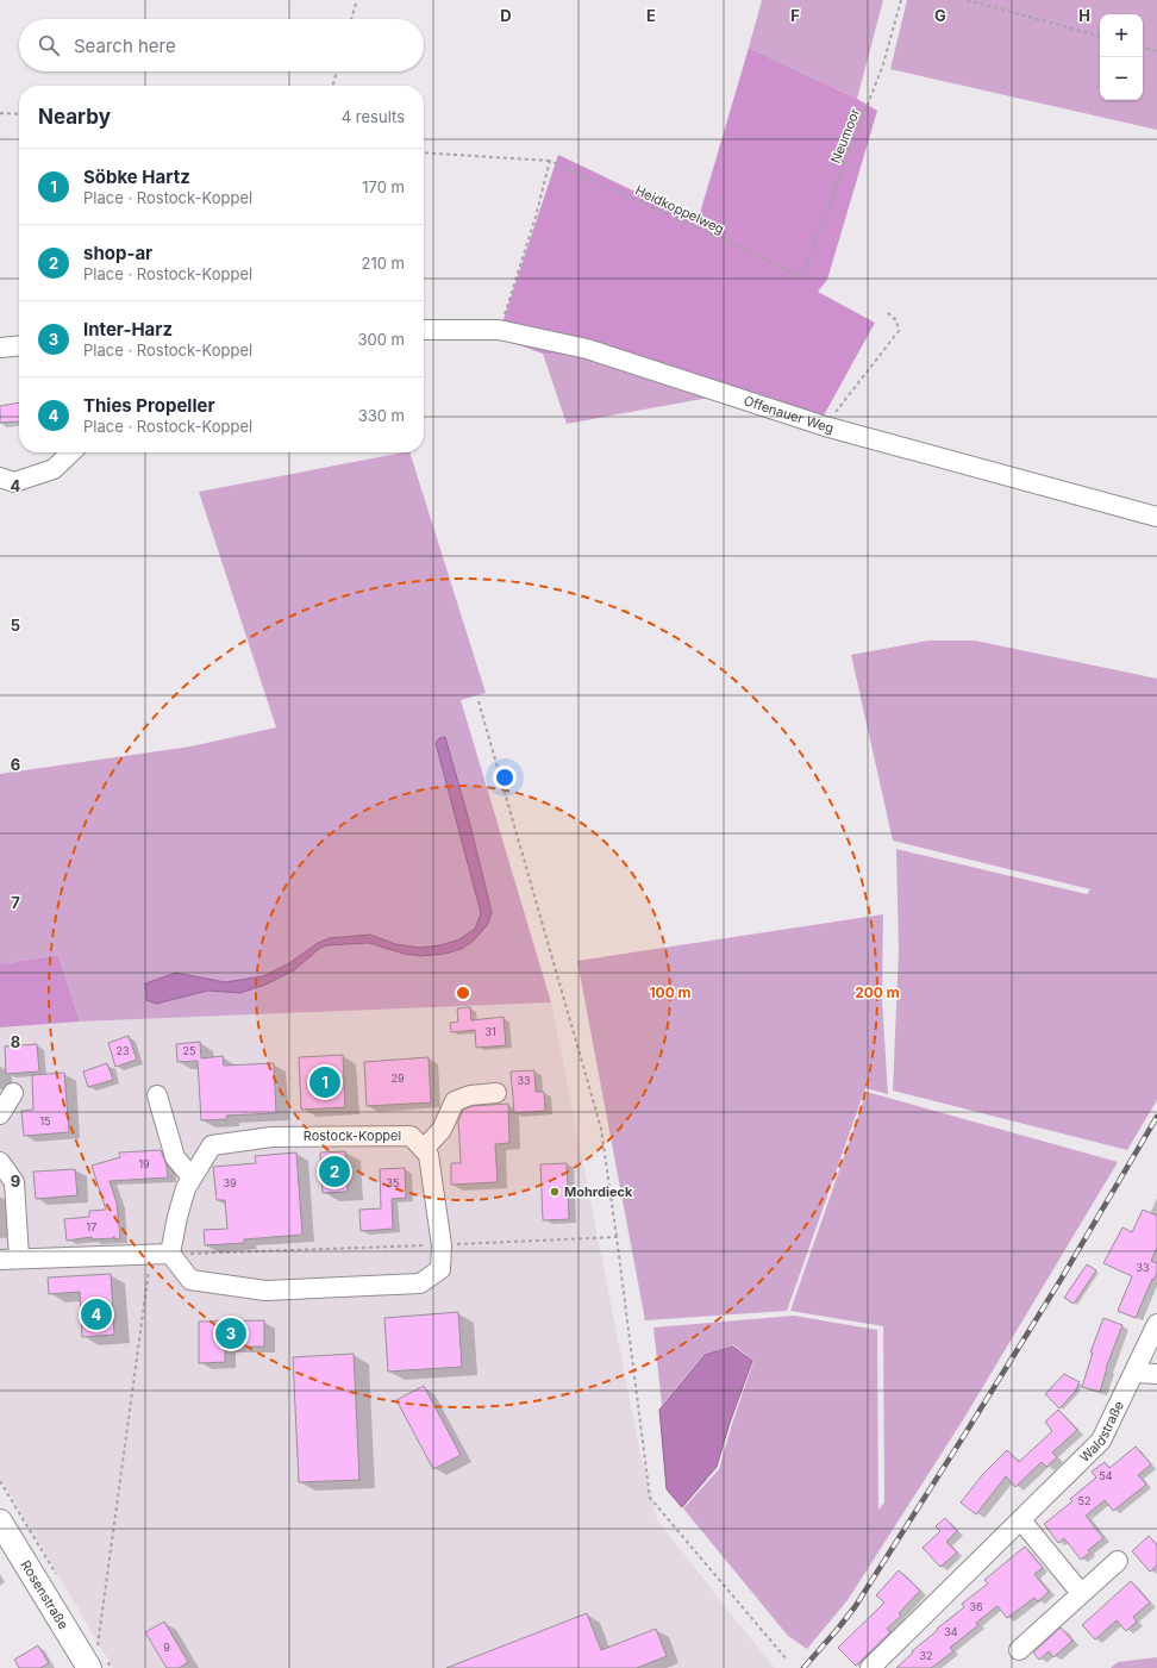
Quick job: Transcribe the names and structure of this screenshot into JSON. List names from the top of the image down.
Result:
{
  "streets": {
    "main road": ["Rosenstraße"],
    "street": ["Offenauer Weg", "Rostock-Koppel", "Waldstraße"],
    "path": ["Neumoor", "Heidkoppelweg"]
  },
  "crossings": [
    ["Neumoor", "Heidkoppelweg"]
  ],
  "places": ["Mohrdieck"],
  "house_numbers": [
    "31",
    "23",
    "25",
    "29",
    "33",
    "15",
    "19",
    "39",
    "35",
    "17",
    "33",
    "54",
    "52",
    "36",
    "34",
    "9",
    "32"
  ],
  "page": {
    "map_buttons": ["+", "−"],
    "search": "Search here",
    "heading": ["Nearby", "4 results"],
    "list": [
      {
        "mark": "1",
        "name": "Söbke Hartz",
        "note": "Place · Rostock-Koppel",
        "value": "170 m"
      },
      {
        "mark": "2",
        "name": "shop-ar",
        "note": "Place · Rostock-Koppel",
        "value": "210 m"
      },
      {
        "mark": "3",
        "name": "Inter-Harz",
        "note": "Place · Rostock-Koppel",
        "value": "300 m"
      },
      {
        "mark": "4",
        "name": "Thies Propeller",
        "note": "Place · Rostock-Koppel",
        "value": "330 m"
      }
    ],
    "pins": [
      "1",
      "2",
      "4",
      "3"
    ]
  },
  "grid": {
    "columns": [
      "D",
      "E",
      "F",
      "G",
      "H"
    ],
    "rows": [
      "4",
      "5",
      "6",
      "7",
      "8",
      "9"
    ]
  },
  "rings": ["100 m", "200 m"]
}
